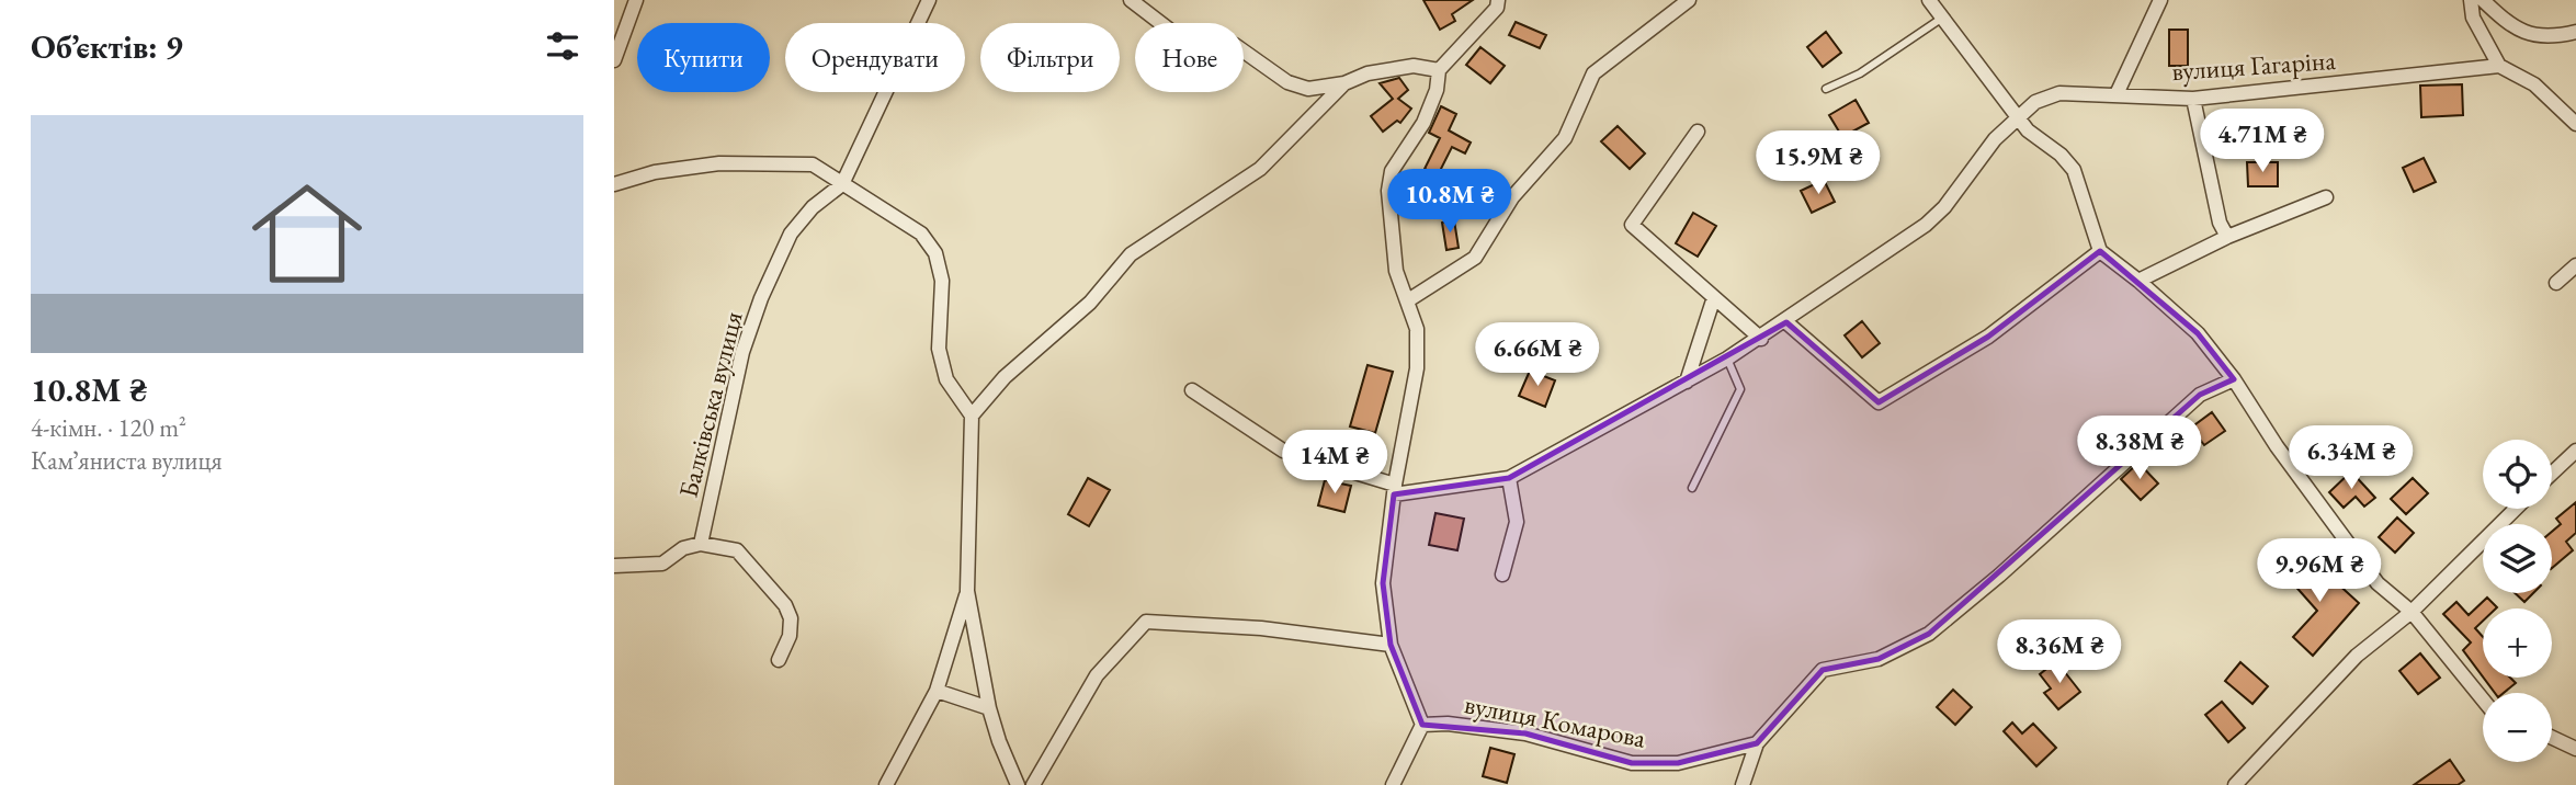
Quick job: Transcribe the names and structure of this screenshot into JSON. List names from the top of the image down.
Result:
{
  "streets": {
    "street": ["вулиця Гагаріна", "Балківська вулиця", "вулиця Комарова"]
  },
  "page": {
    "heading": "Об’єктів: 9",
    "chip": [
      "Купити",
      "Орендувати",
      "Фільтри",
      "Нове"
    ],
    "list": [
      {
        "name": "10.8M ₴",
        "note": "4-кімн. · 120 m² · Камʼяниста вулиця"
      }
    ],
    "price": [
      "4.71M ₴",
      "15.9M ₴",
      "10.8M ₴",
      "6.66M ₴",
      "8.38M ₴",
      "6.34M ₴",
      "14M ₴",
      "9.96M ₴",
      "8.36M ₴"
    ],
    "map_buttons": ["+", "−"]
  }
}
